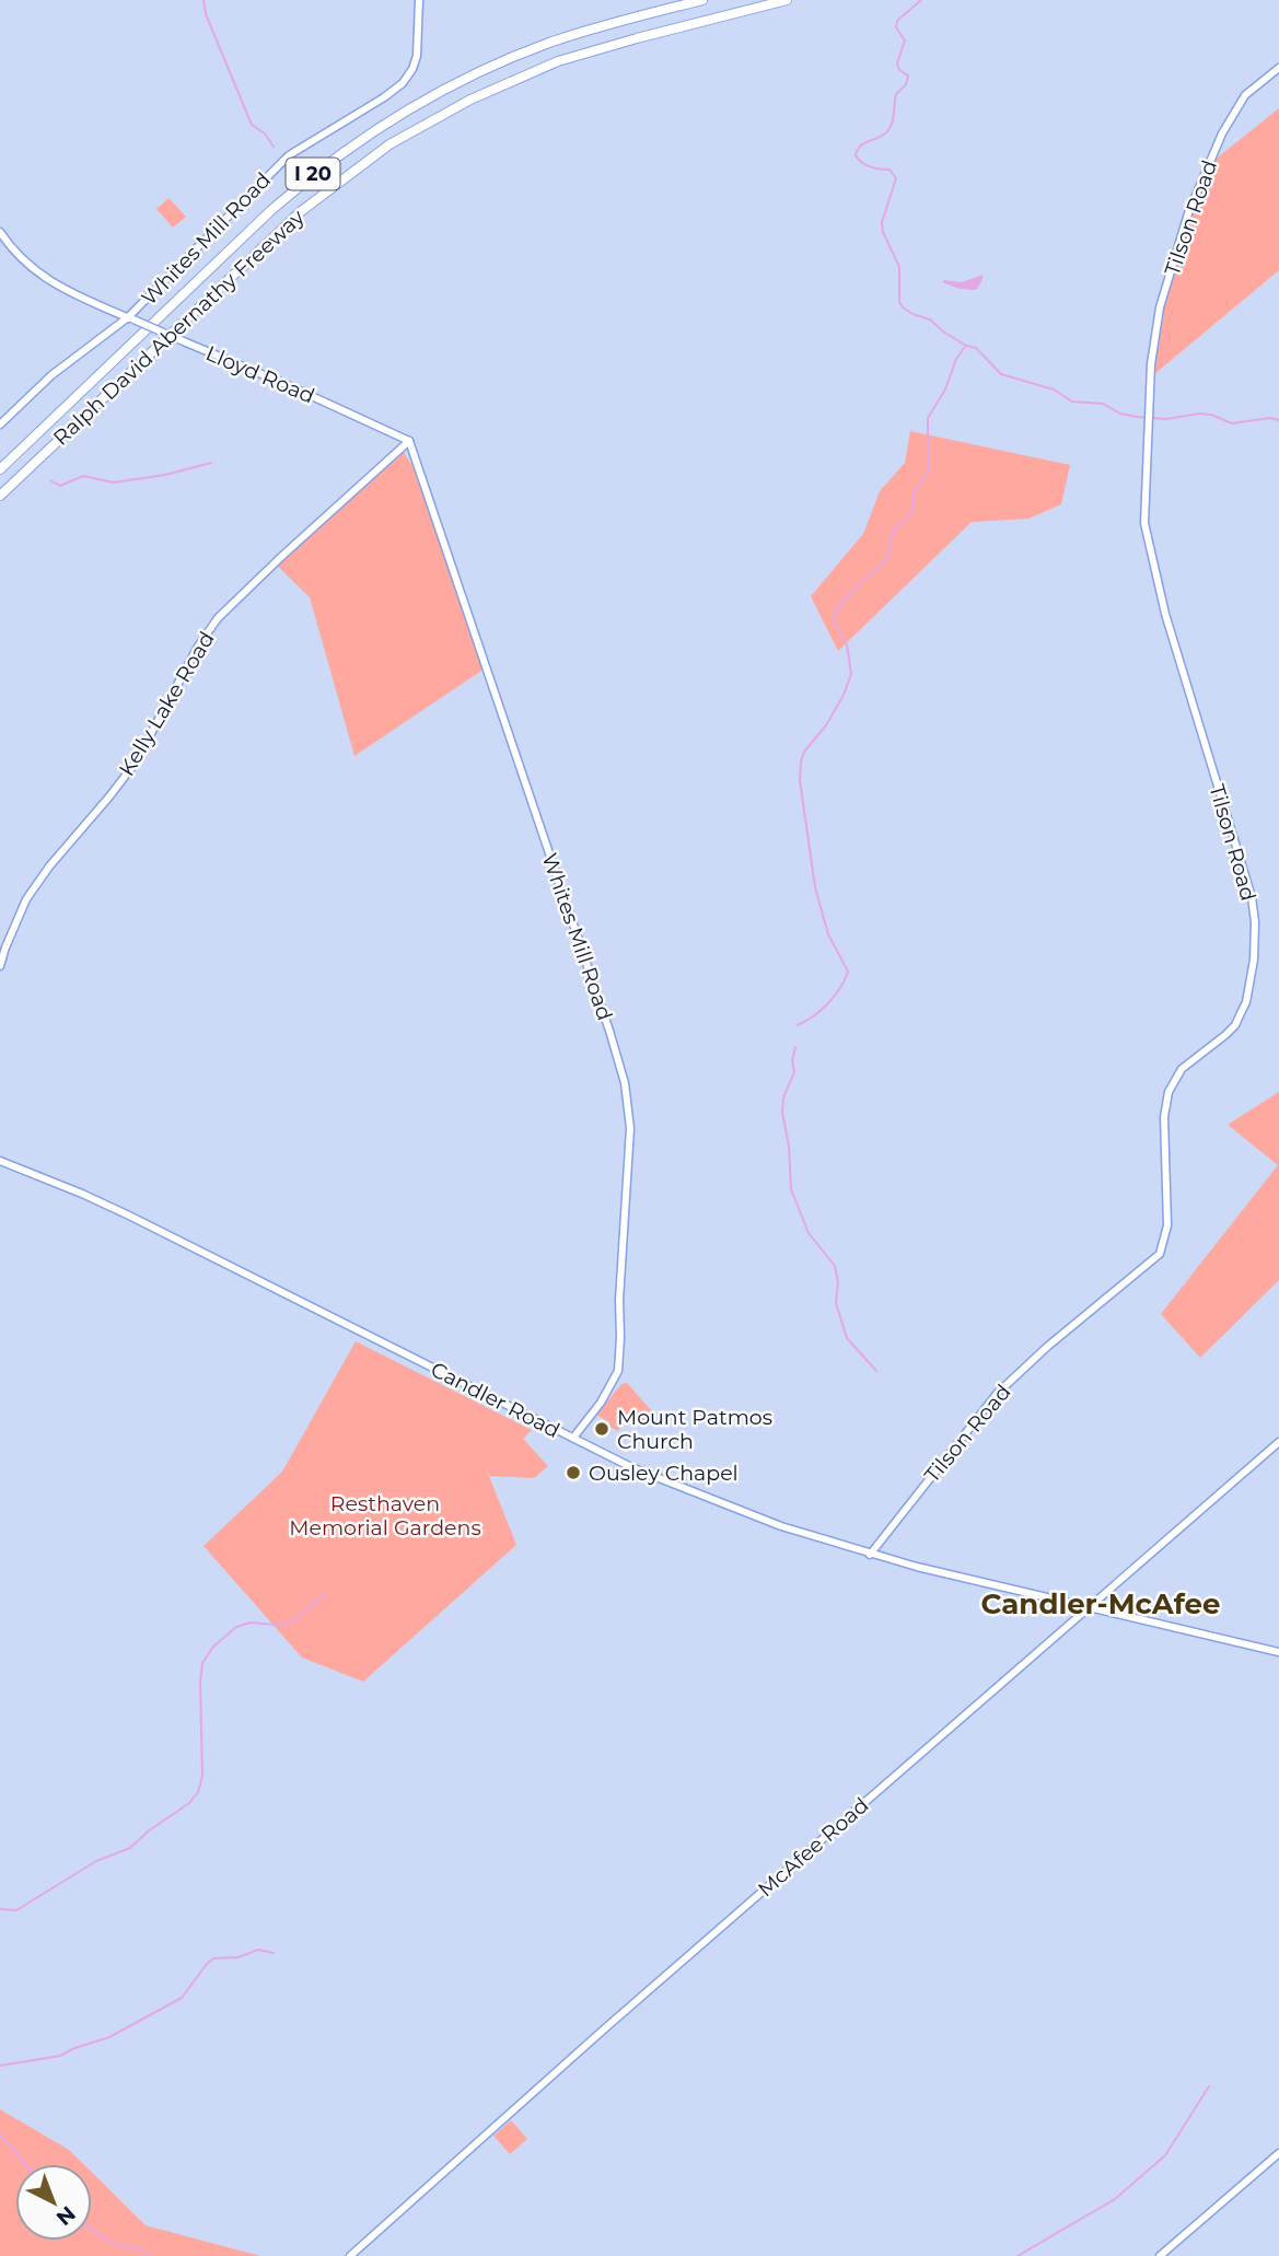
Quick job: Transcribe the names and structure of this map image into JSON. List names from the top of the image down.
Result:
{
  "streets": {
    "highway": ["I 20", "Ralph David Abernathy Freeway"],
    "street": [
      "Tilson Road",
      "Whites Mill Road",
      "Lloyd Road",
      "Kelly Lake Road",
      "Candler Road",
      "McAfee Road"
    ]
  },
  "crossings": [
    ["Tilson Road", "Candler Road"],
    ["Whites Mill Road", "Lloyd Road"],
    ["Whites Mill Road", "Kelly Lake Road"],
    ["Whites Mill Road", "Candler Road"],
    ["Lloyd Road", "Kelly Lake Road"],
    ["Candler Road", "McAfee Road"]
  ],
  "districts": ["Candler-McAfee"],
  "parks": ["Resthaven Memorial Gardens"],
  "places": ["Mount Patmos Church", "Ousley Chapel"],
  "north": "bottom right"
}
